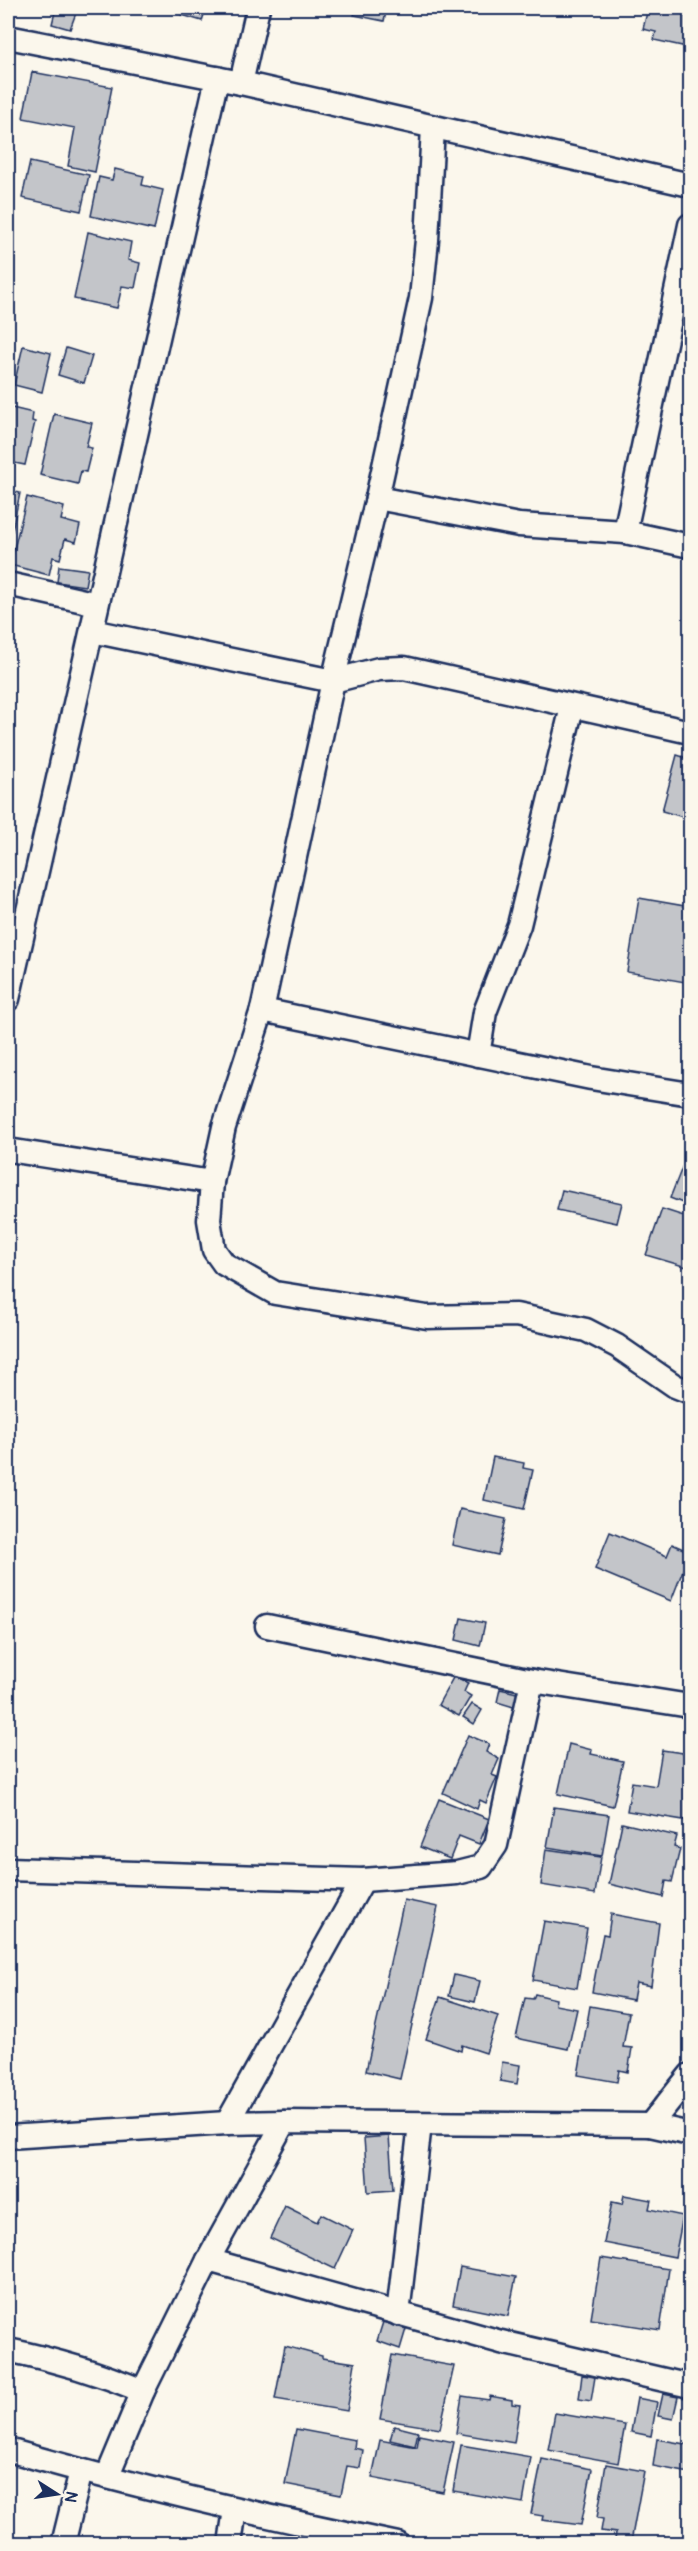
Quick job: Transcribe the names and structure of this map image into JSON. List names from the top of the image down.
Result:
{
  "north": "right"
}
